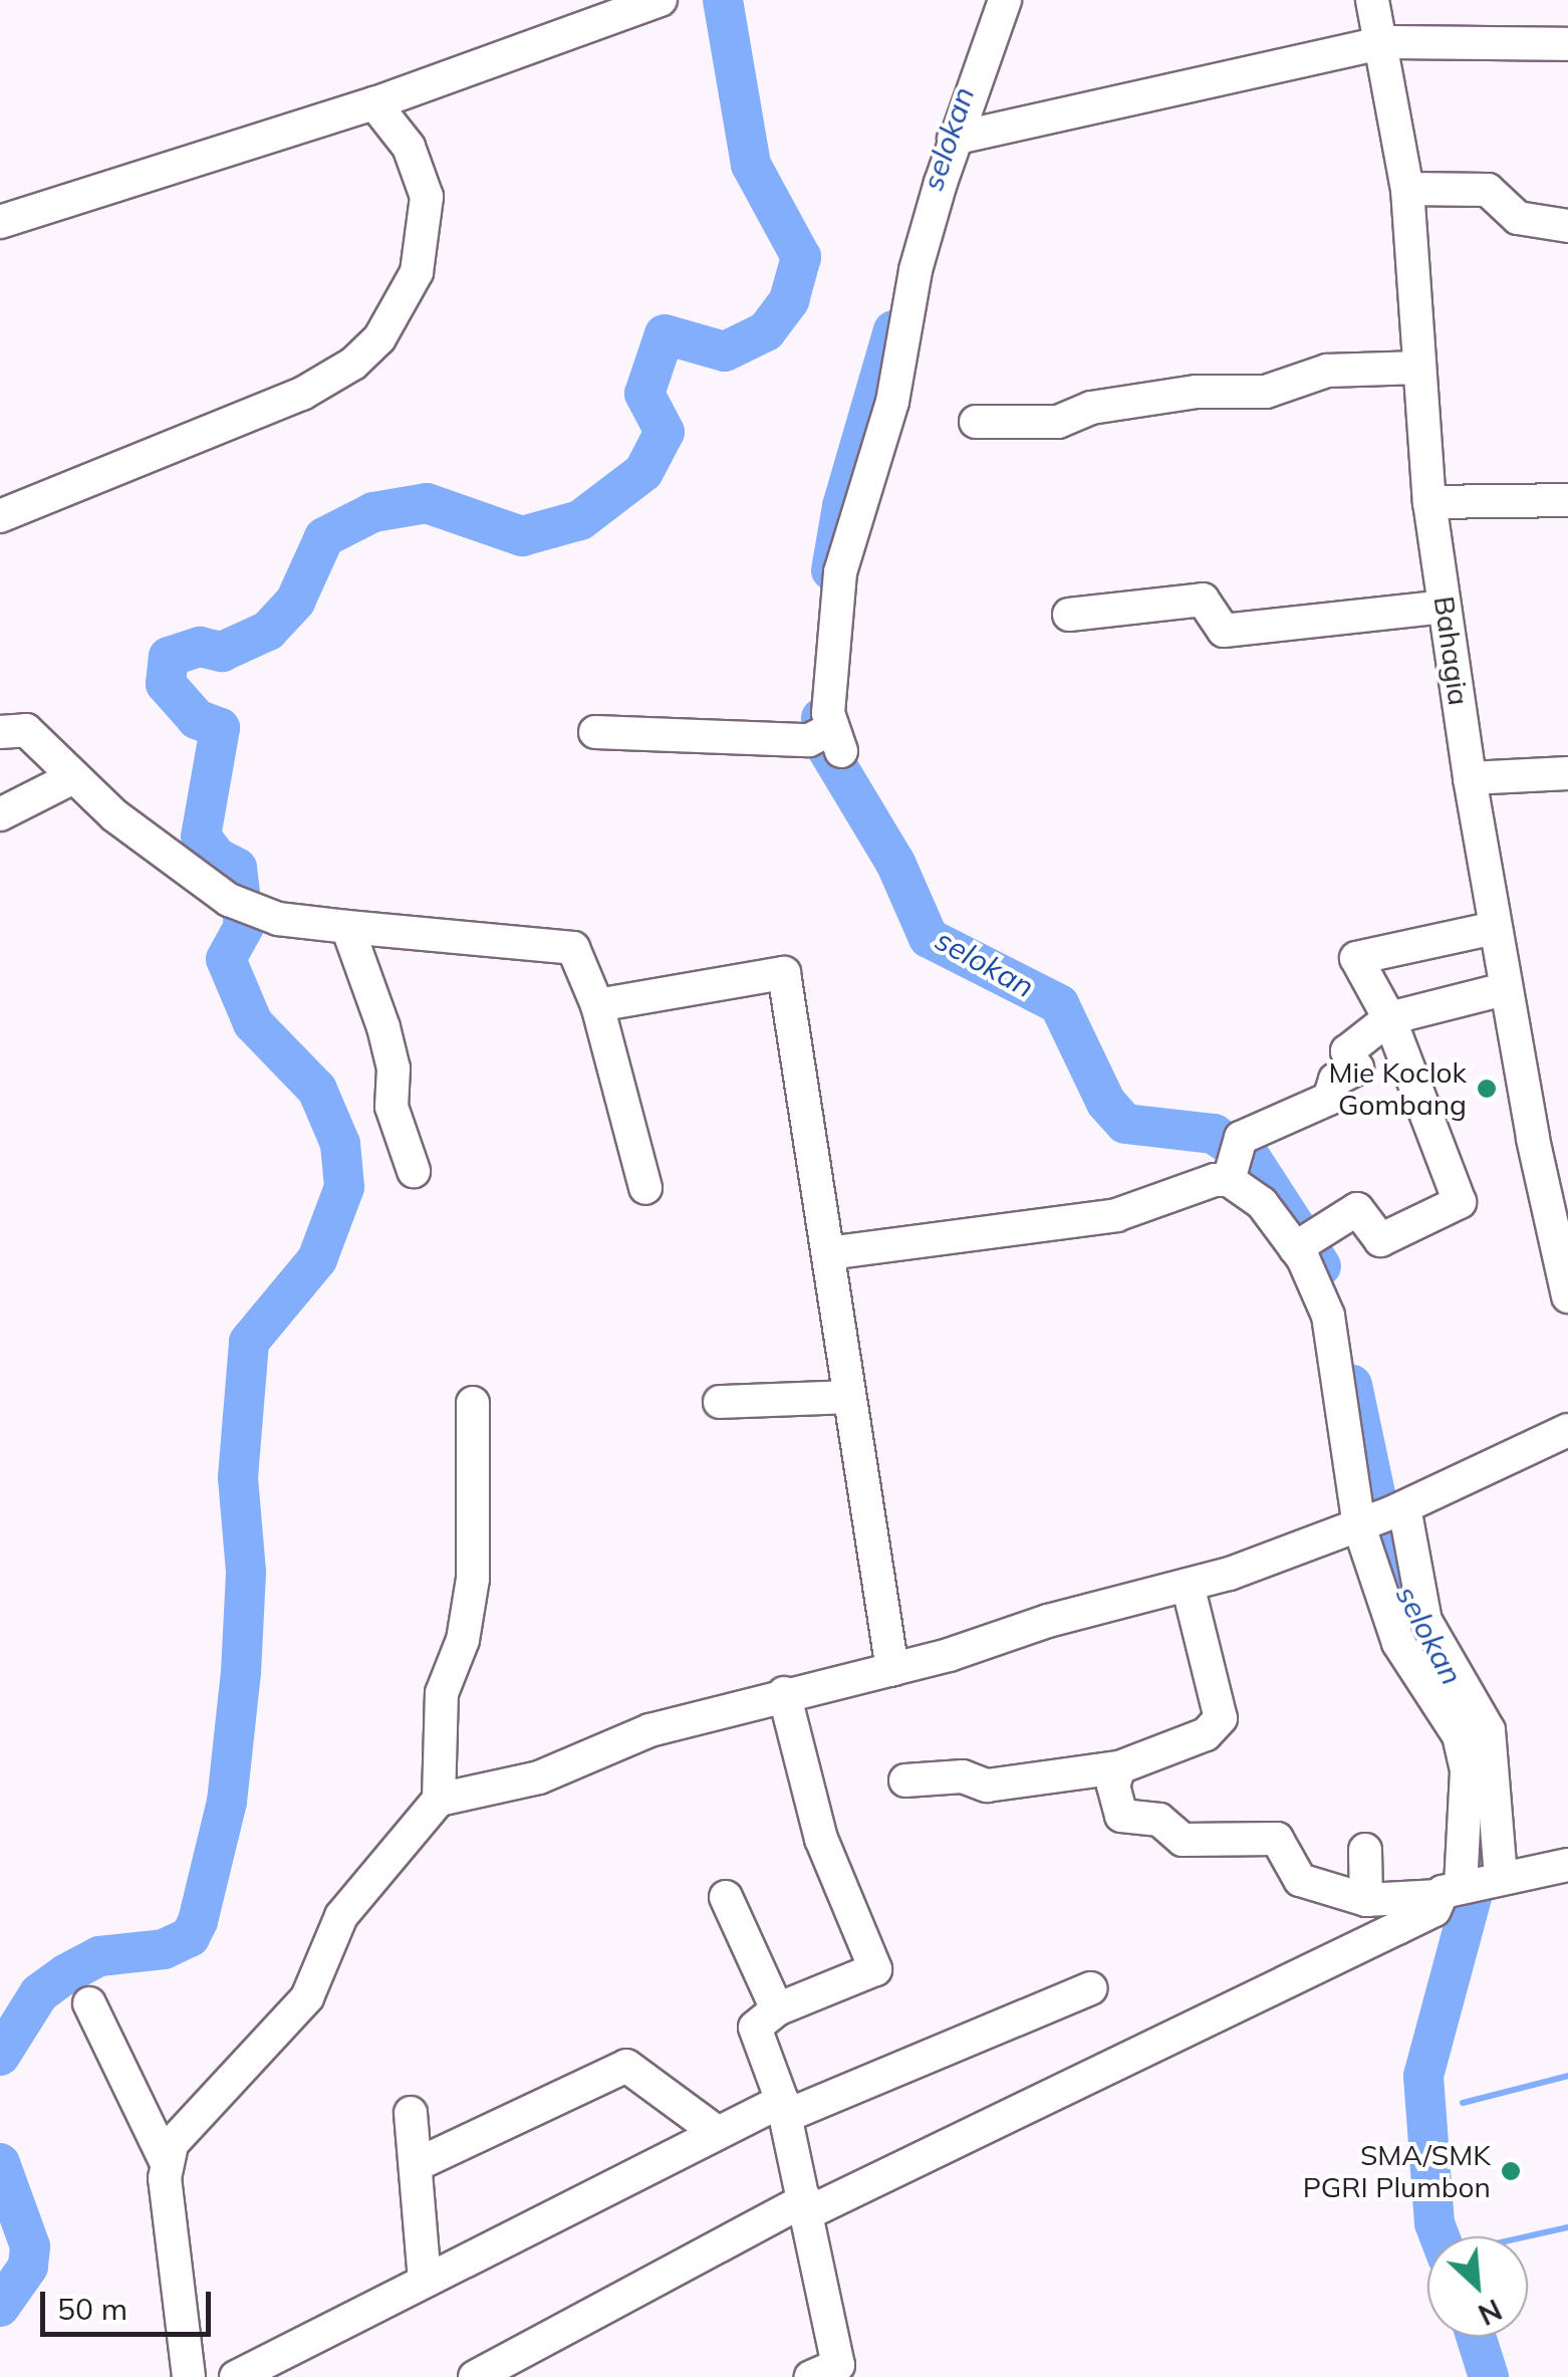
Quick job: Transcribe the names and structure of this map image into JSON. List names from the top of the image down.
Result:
{
  "streets": {
    "street": ["Bahagia"]
  },
  "water": ["selokan"],
  "places": ["Mie Koclok Gombang", "SMA/SMK PGRI Plumbon"],
  "scale_bar": "50 m",
  "north": "bottom right"
}
